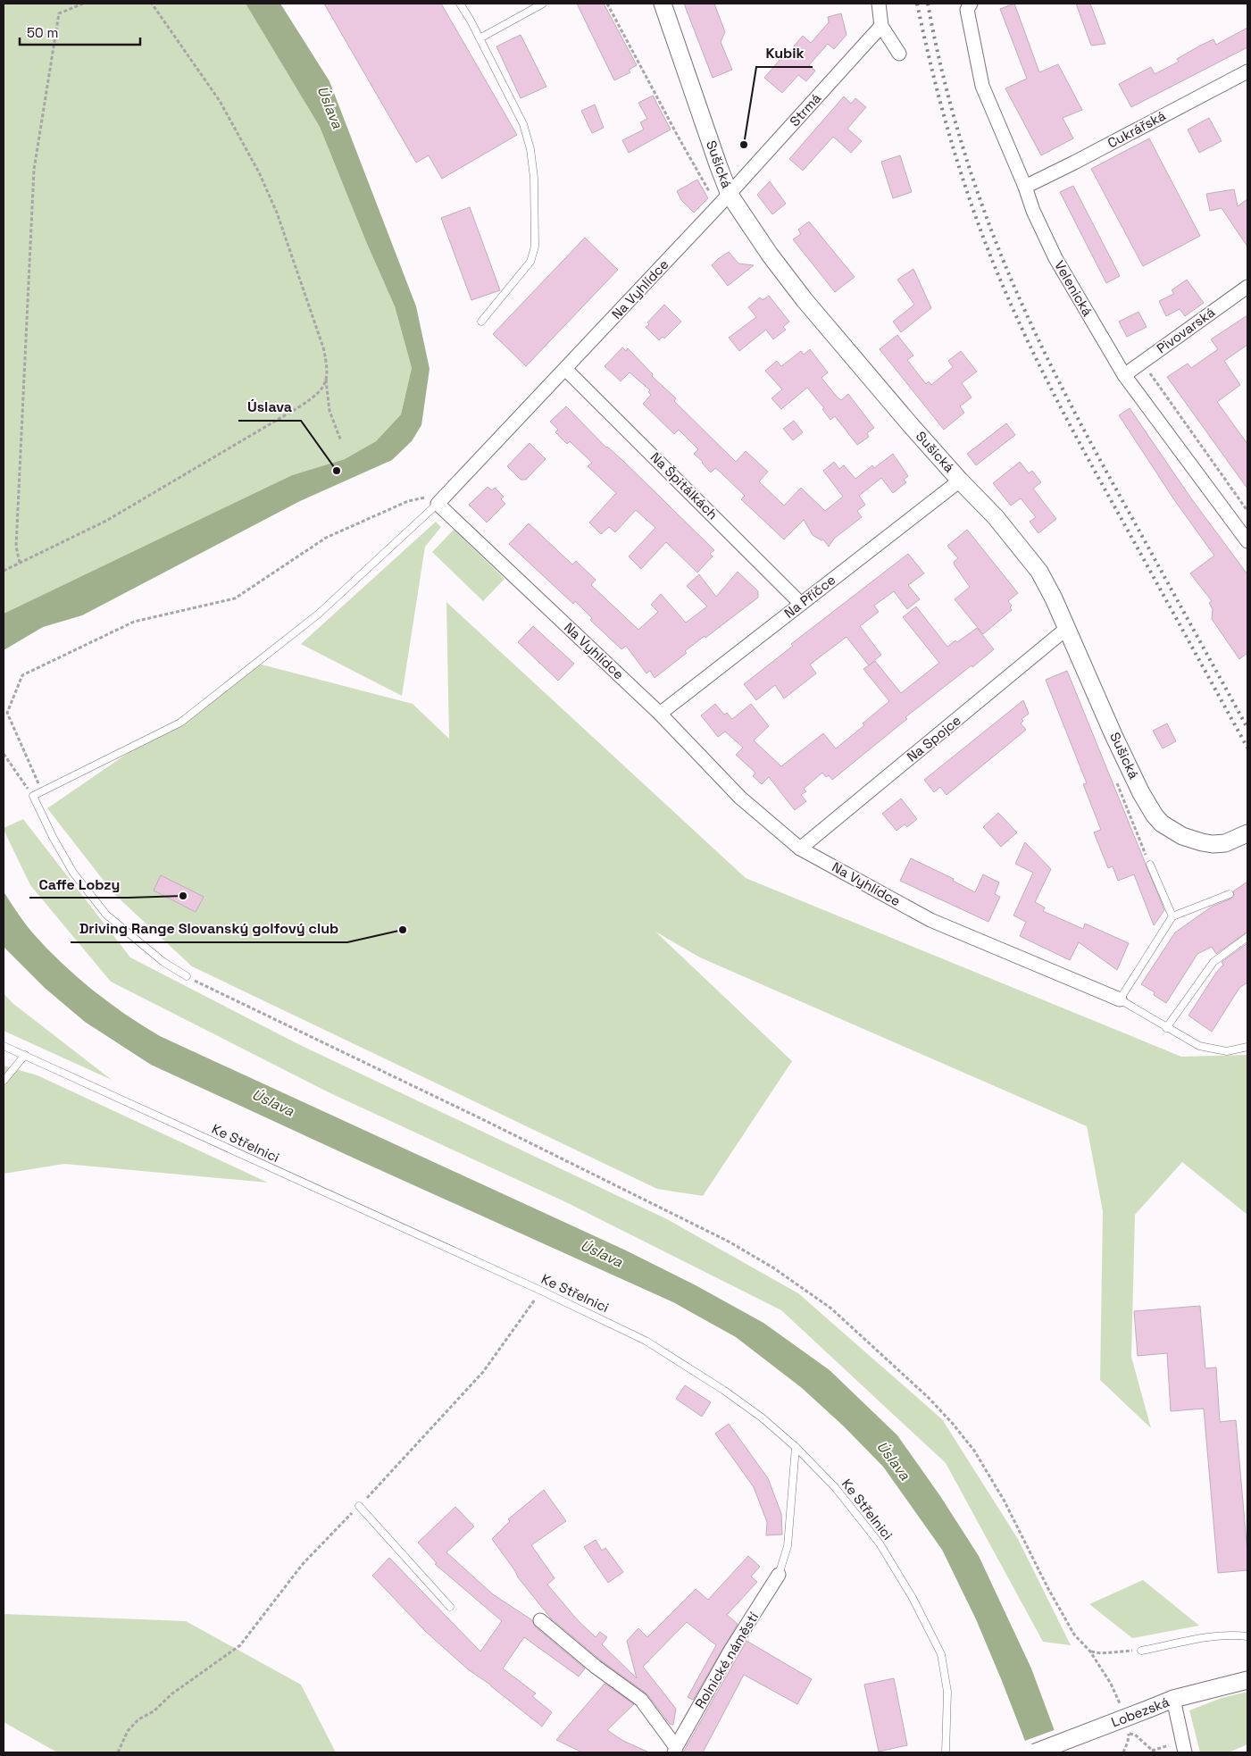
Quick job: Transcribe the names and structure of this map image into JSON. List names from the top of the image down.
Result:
{
  "streets": {
    "street": [
      "Strmá",
      "Cukrářská",
      "Sušická",
      "Velenická",
      "Na Vyhlídce",
      "Pivovarská",
      "Na Špitálkách",
      "Na Příčce",
      "Na Spojce",
      "Rolnické náměstí",
      "Lobezská"
    ],
    "lane": ["Ke Střelnici"]
  },
  "crossings": [
    ["Strmá", "Sušická"],
    ["Strmá", "Na Vyhlídce"],
    ["Cukrářská", "Velenická"],
    ["Sušická", "Na Vyhlídce"],
    ["Sušická", "Na Příčce"],
    ["Sušická", "Na Spojce"],
    ["Velenická", "Pivovarská"],
    ["Na Vyhlídce", "Na Špitálkách"],
    ["Na Vyhlídce", "Na Příčce"],
    ["Na Vyhlídce", "Na Spojce"],
    ["Na Špitálkách", "Na Příčce"]
  ],
  "water": ["Úslava"],
  "places": [
    "Kubik",
    "Úslava",
    "Caffe Lobzy",
    "Driving Range Slovanský golfový club"
  ],
  "scale_bar": "50 m"
}
